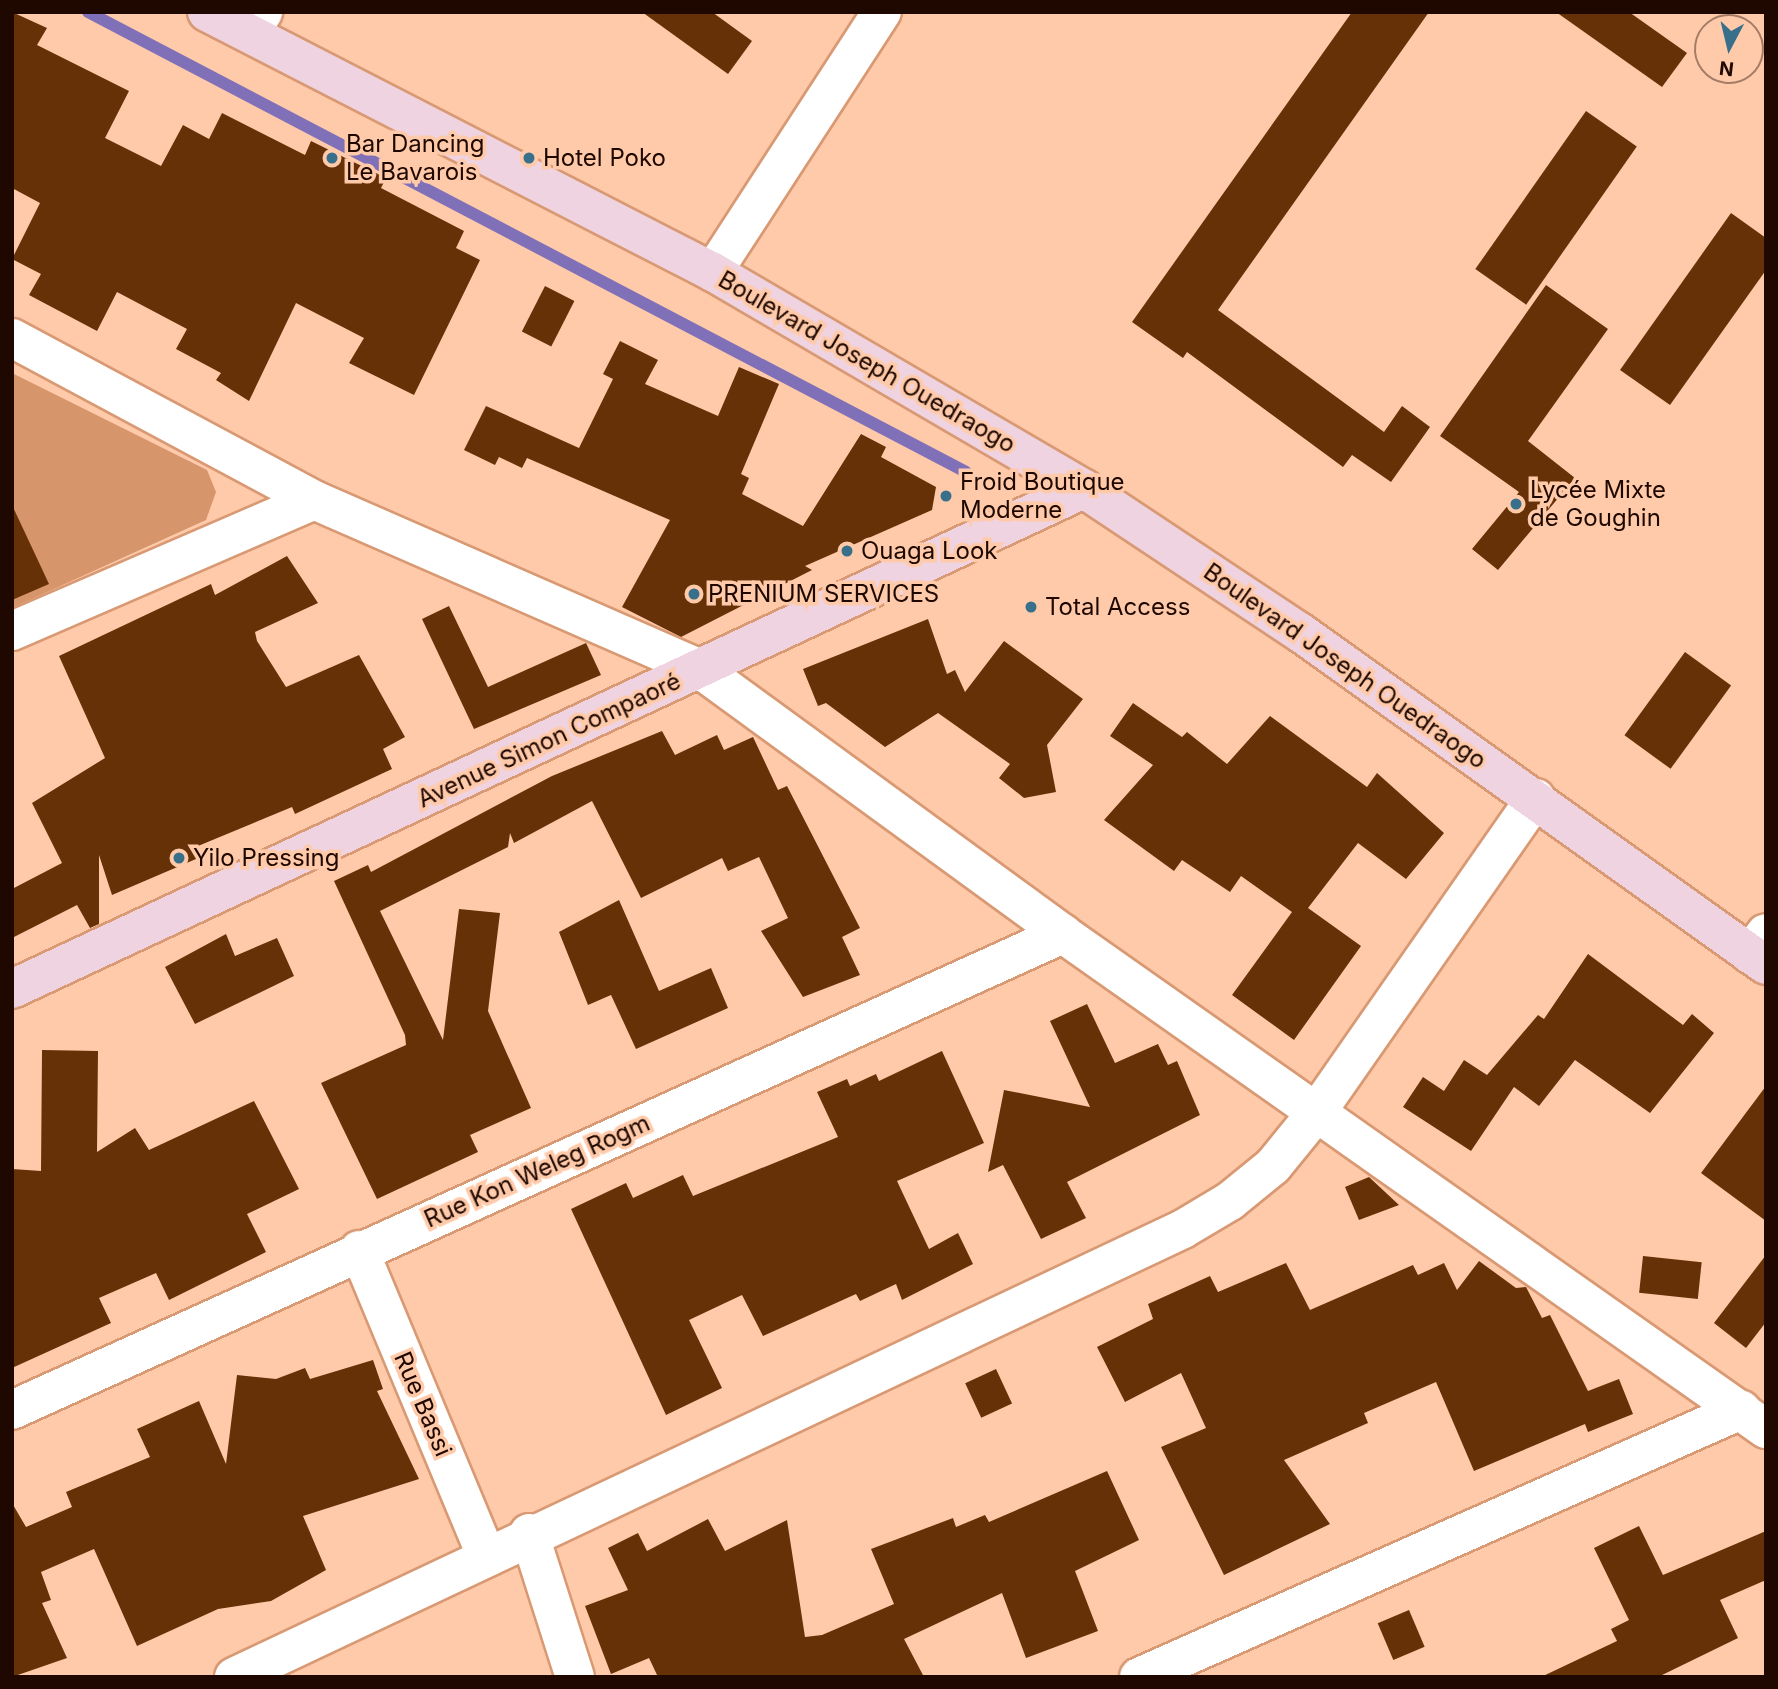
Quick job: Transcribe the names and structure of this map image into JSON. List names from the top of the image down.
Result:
{
  "streets": {
    "street": [
      "Boulevard Joseph Ouedraogo",
      "Avenue Simon Compaoré",
      "Rue Kon Weleg Rogm",
      "Rue Bassi"
    ]
  },
  "crossings": [
    ["Boulevard Joseph Ouedraogo", "Avenue Simon Compaoré"],
    ["Rue Kon Weleg Rogm", "Rue Bassi"]
  ],
  "places": [
    "Bar Dancing Le Bavarois",
    "Hotel Poko",
    "Froid Boutique Moderne",
    "Lycée Mixte de Goughin",
    "Ouaga Look",
    "PRENIUM SERVICES",
    "Total Access",
    "Yilo Pressing"
  ],
  "north": "bottom"
}
